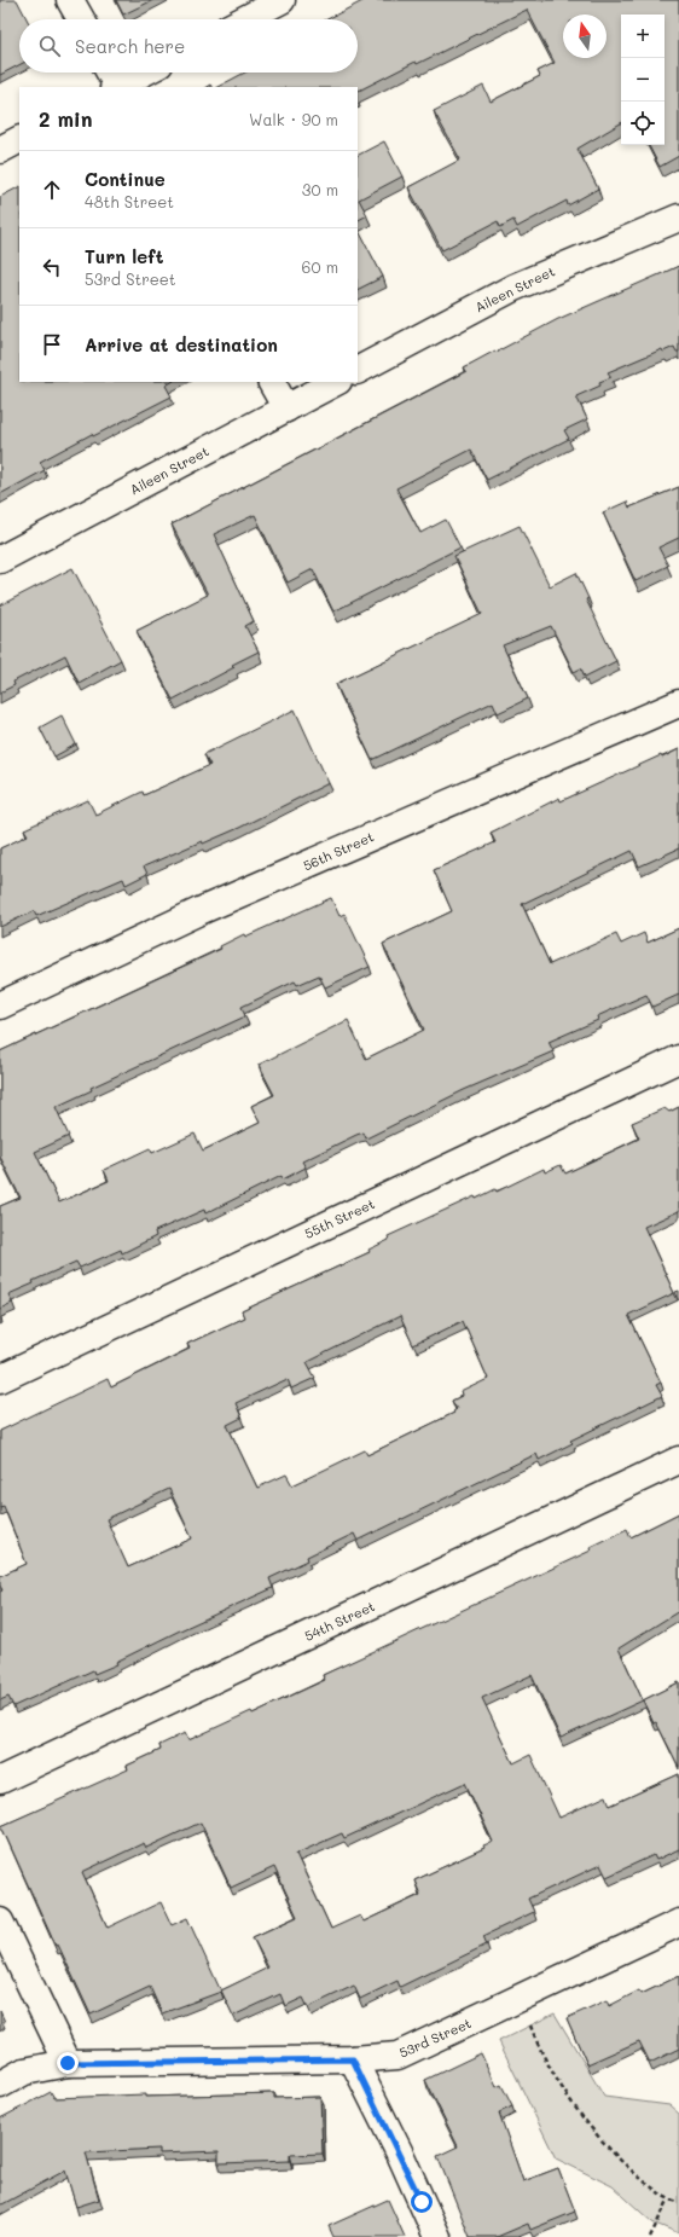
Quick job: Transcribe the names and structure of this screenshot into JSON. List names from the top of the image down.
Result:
{
  "streets": {
    "street": [
      "Aileen Street",
      "56th Street",
      "55th Street",
      "54th Street",
      "53rd Street"
    ]
  },
  "north": "top",
  "page": {
    "map_buttons": ["+", "−"],
    "search": "Search here",
    "heading": ["2 min", "Walk · 90 m"],
    "list": [
      ["Continue", "48th Street", "30 m"],
      ["Turn left", "53rd Street", "60 m"],
      "Arrive at destination"
    ]
  }
}
